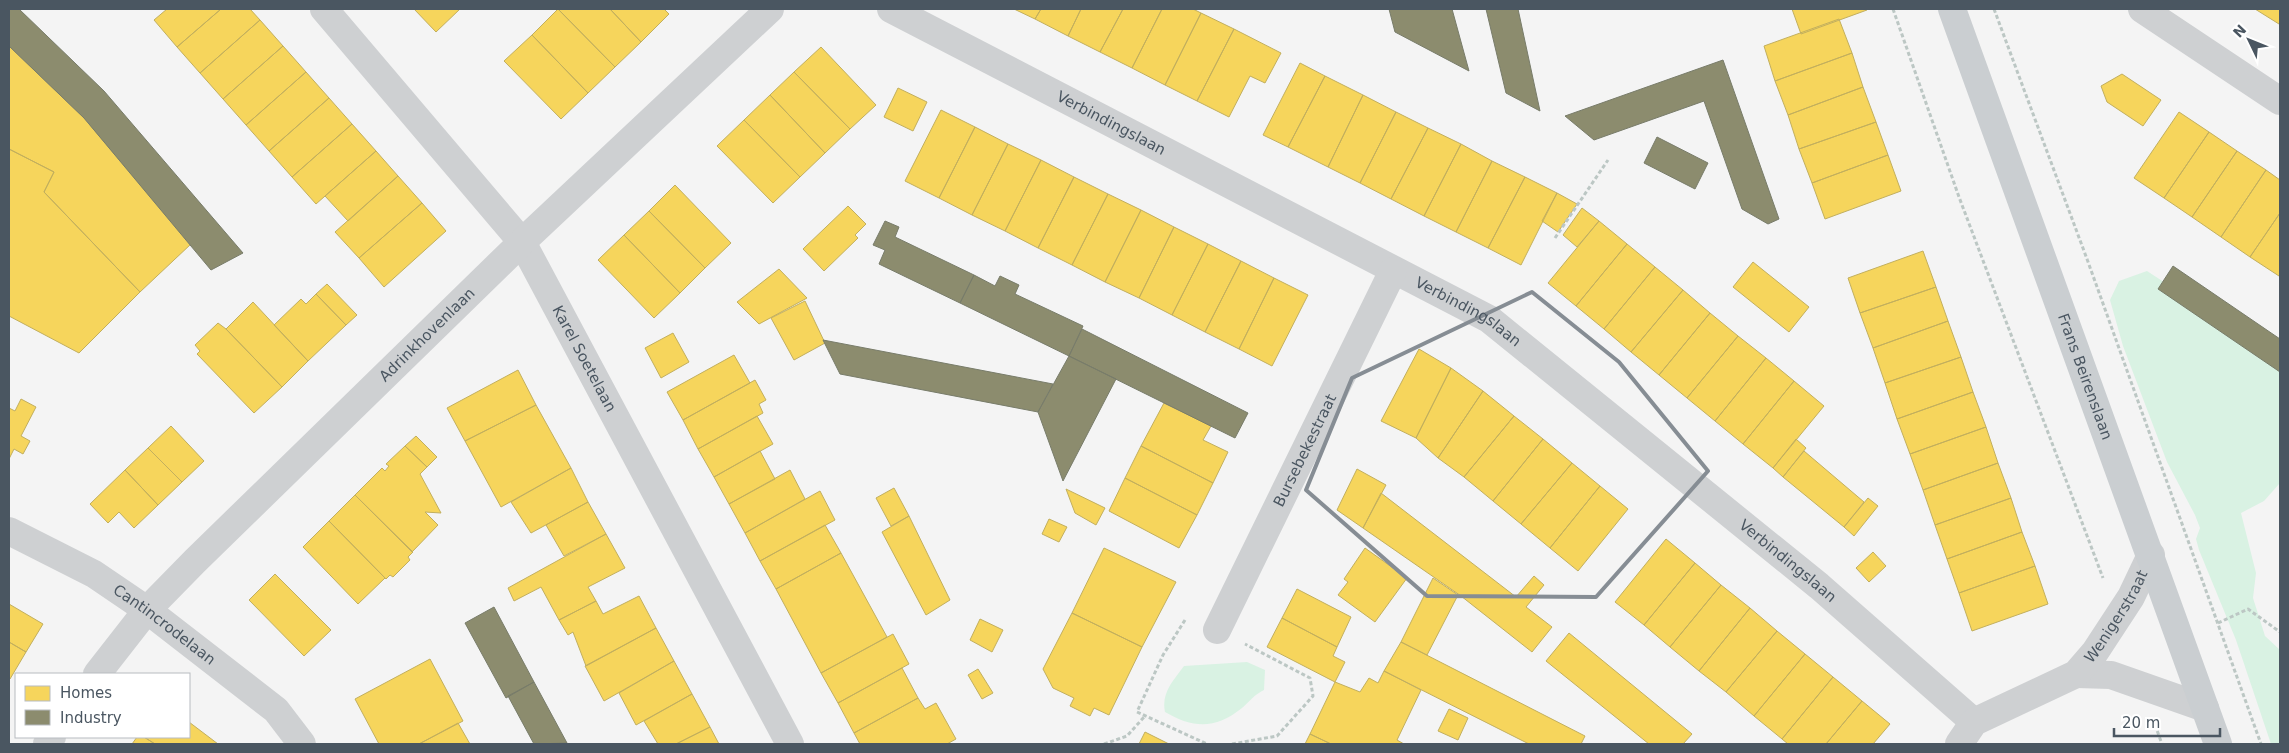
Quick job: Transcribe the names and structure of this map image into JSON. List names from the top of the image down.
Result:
{
  "streets": {
    "main road": ["Frans Beirenslaan"],
    "street": [
      "Verbindingslaan",
      "Adrinkhovenlaan",
      "Karel Soetelaan",
      "Bursebekestraat",
      "Wenigerstraat",
      "Cantincrodelaan"
    ]
  },
  "crossings": [
    ["Verbindingslaan", "Bursebekestraat"],
    ["Verbindingslaan", "Wenigerstraat"],
    ["Adrinkhovenlaan", "Karel Soetelaan"],
    ["Adrinkhovenlaan", "Cantincrodelaan"],
    ["Frans Beirenslaan", "Wenigerstraat"]
  ],
  "legend": ["Homes", "Industry"],
  "scale_bar": "20 m",
  "north": "top left"
}
